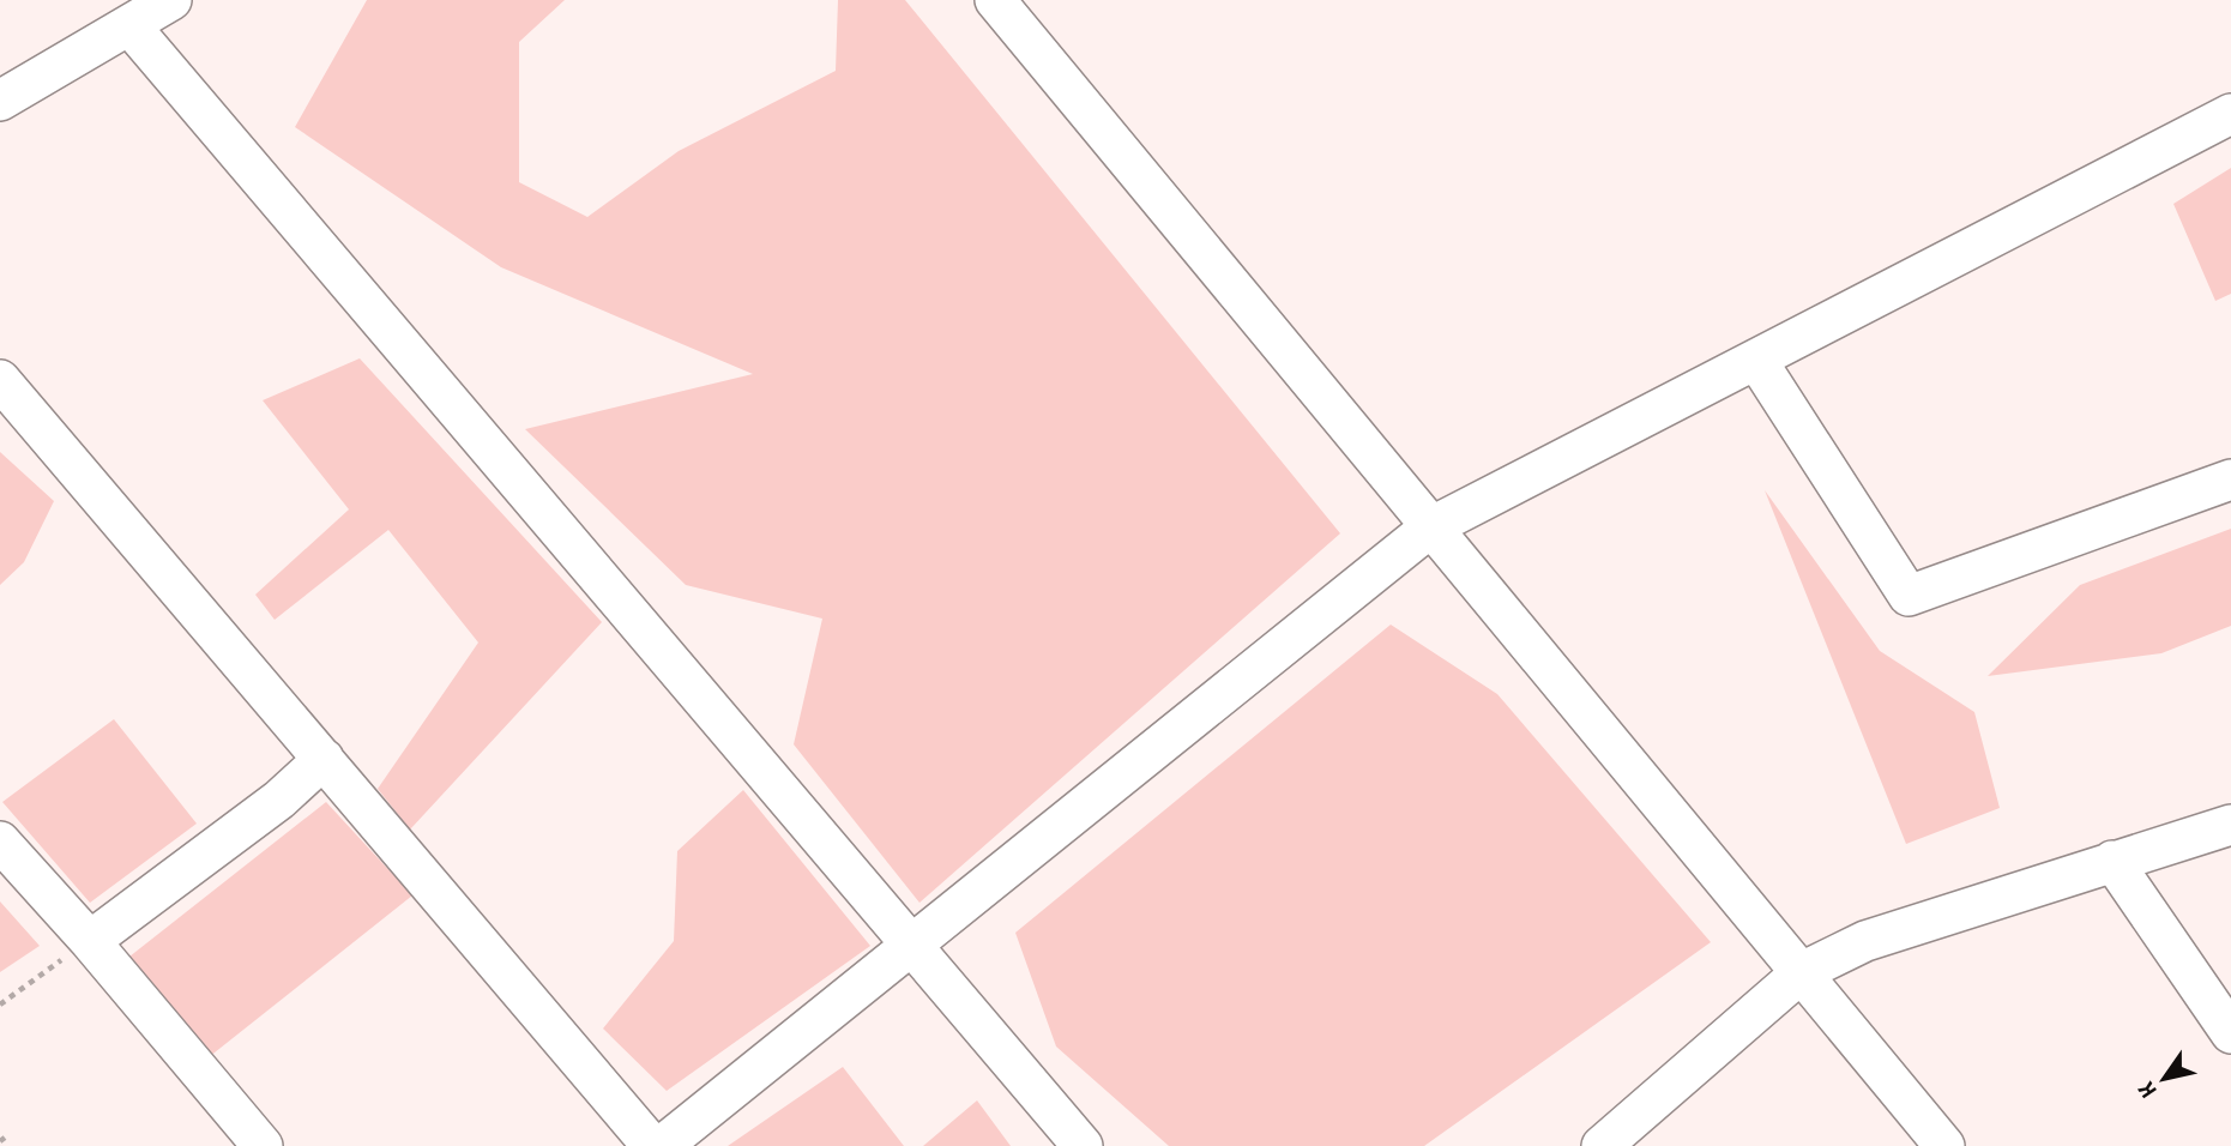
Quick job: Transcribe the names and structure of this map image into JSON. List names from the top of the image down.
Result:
{
  "north": "bottom left"
}
